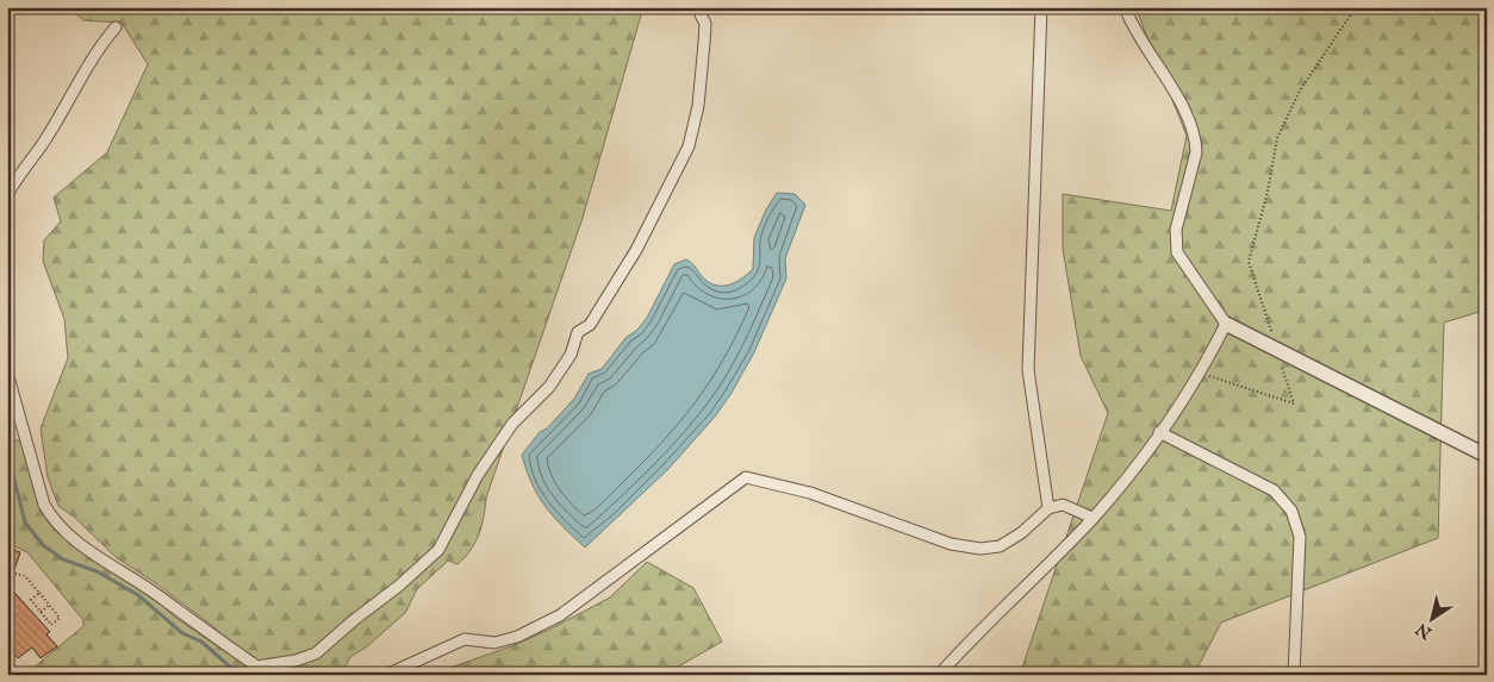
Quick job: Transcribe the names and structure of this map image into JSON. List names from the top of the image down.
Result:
{
  "north": "bottom left"
}
